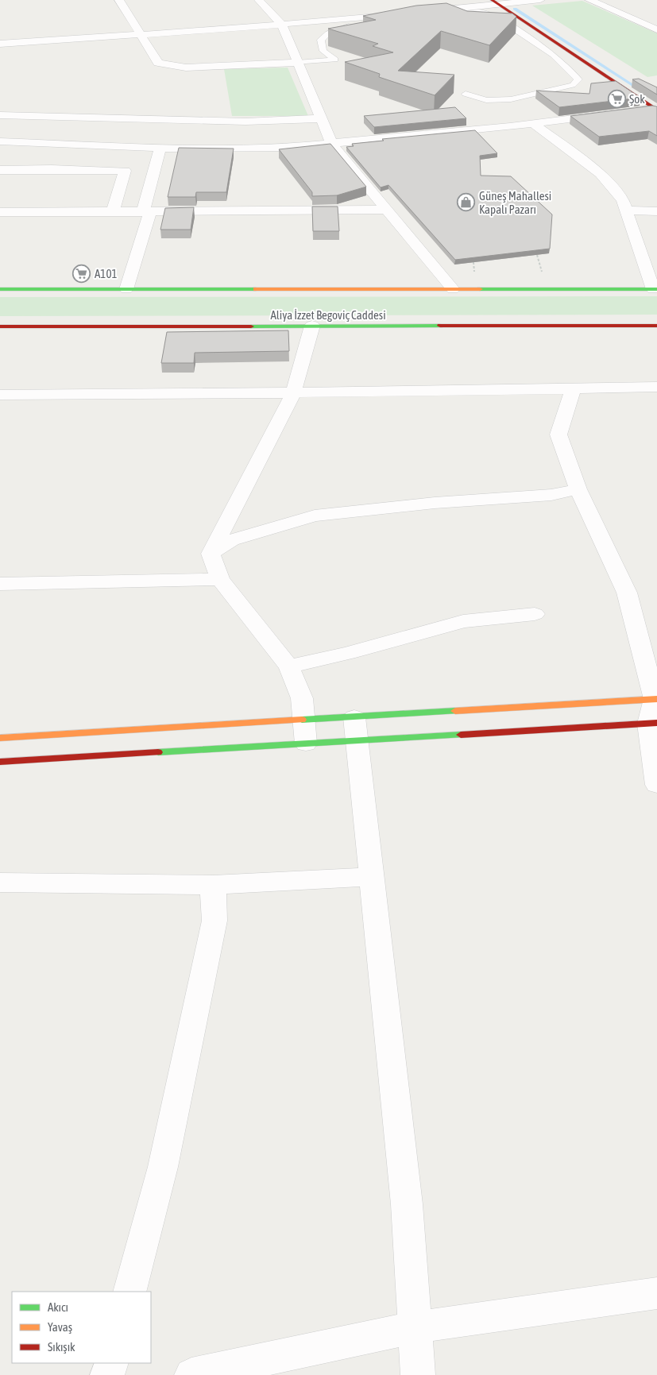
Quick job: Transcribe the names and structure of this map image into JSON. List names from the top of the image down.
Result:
{
  "streets": {
    "street": ["Aliya İzzet Begoviç Caddesi"]
  },
  "places": {
    "supermarket": ["Şok", "A101"],
    "shop": ["Güneş Mahallesi Kapalı Pazarı"]
  },
  "legend": ["Akıcı", "Yavaş", "Sıkışık"]
}
